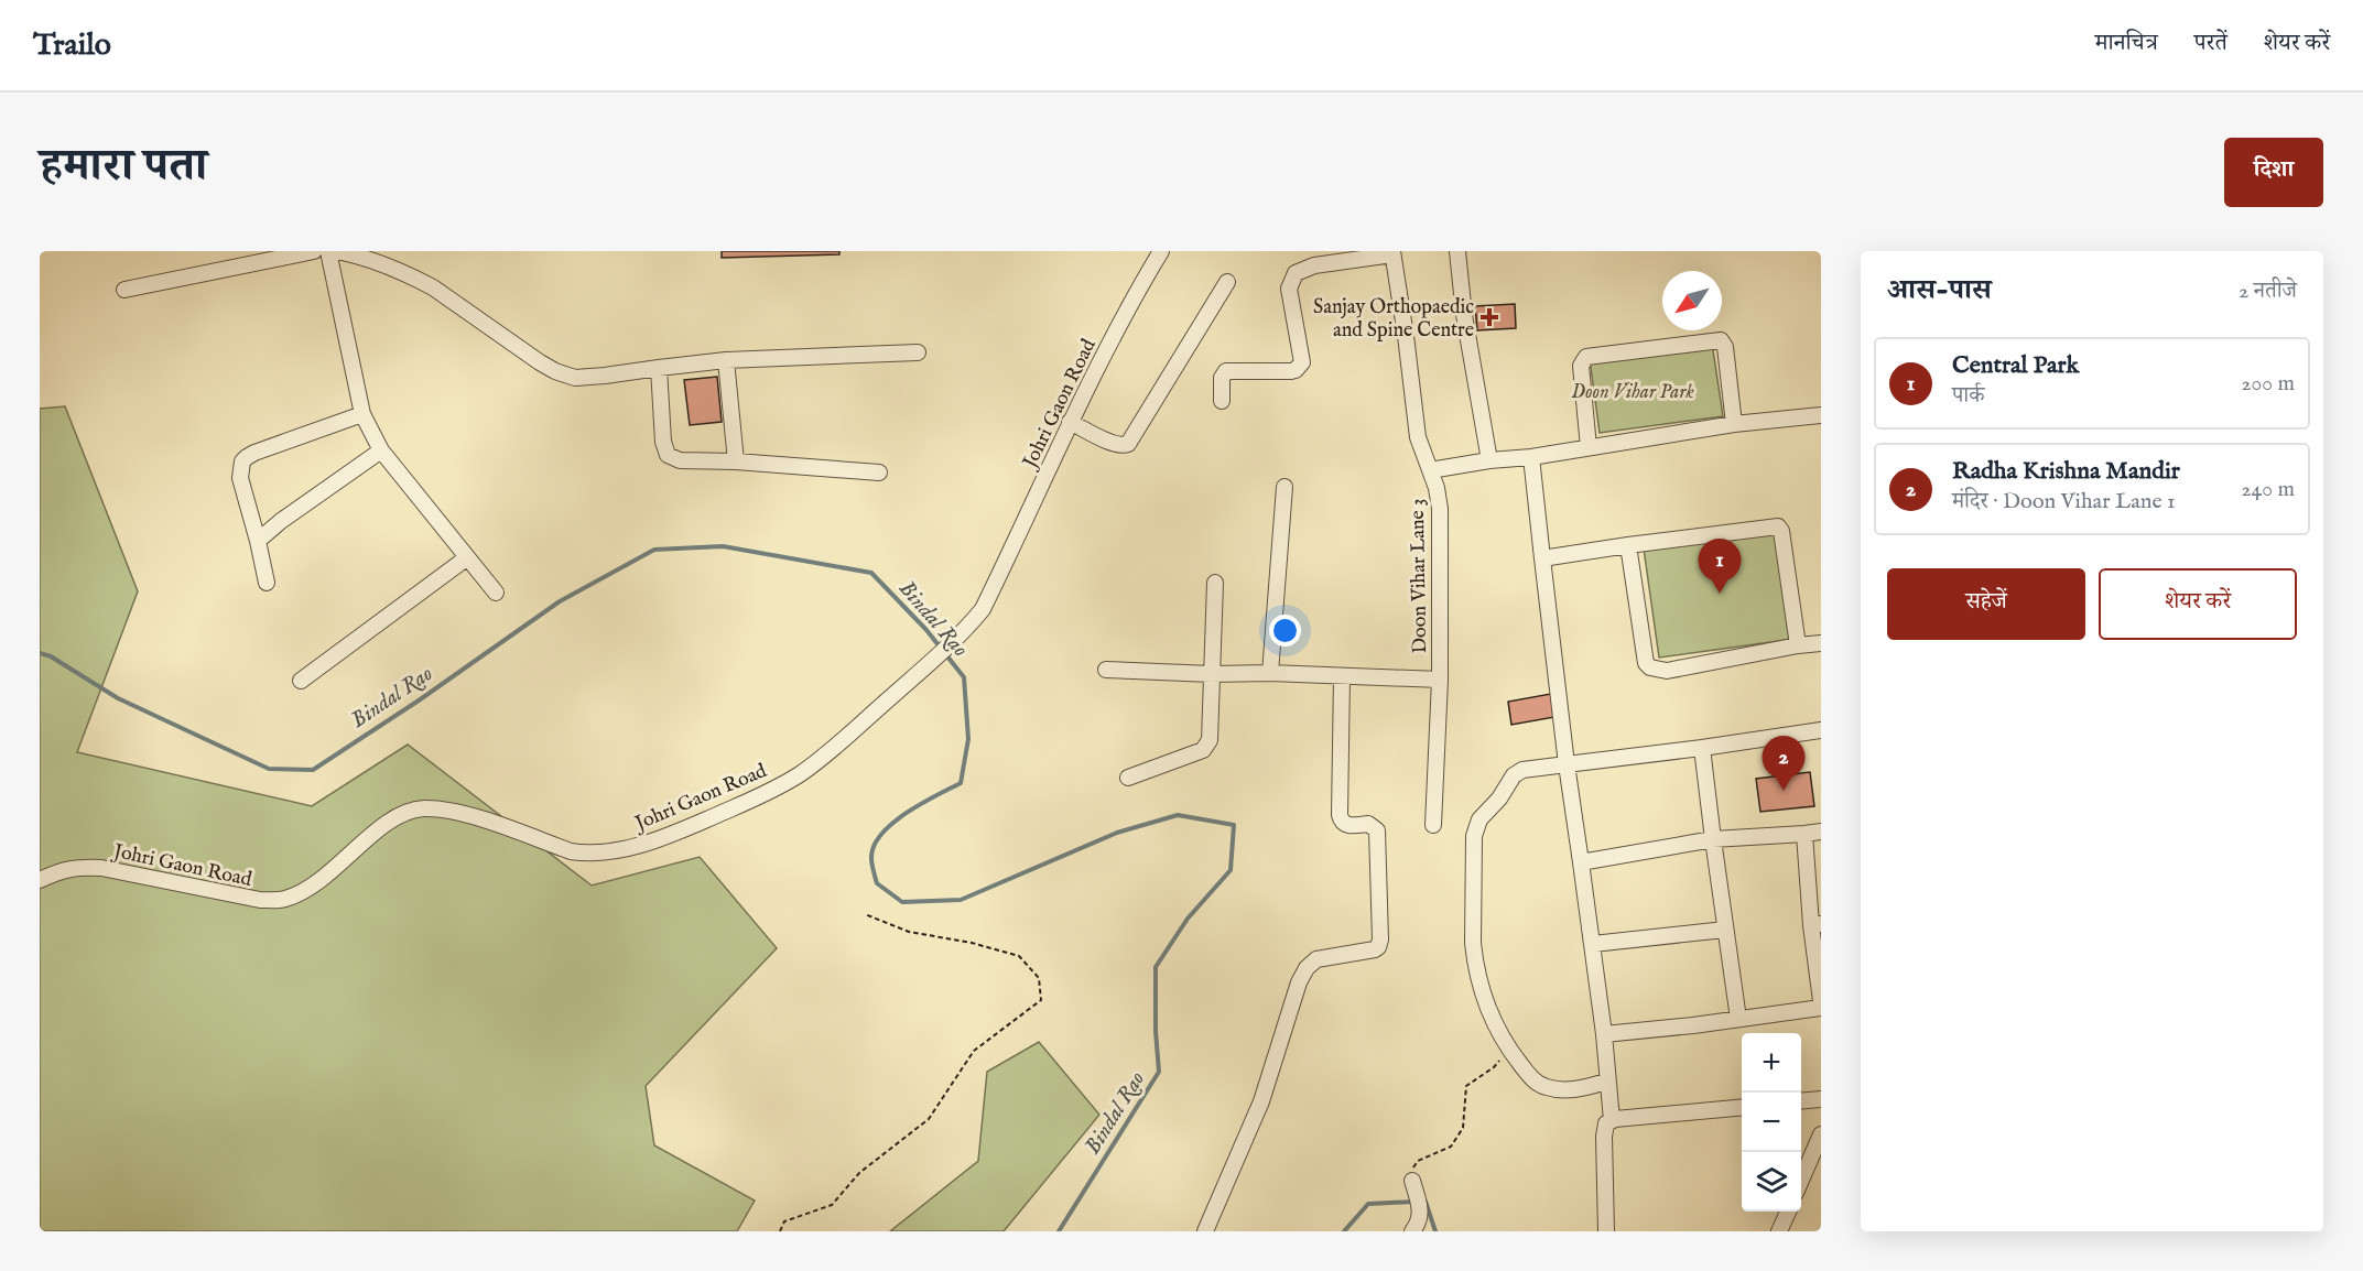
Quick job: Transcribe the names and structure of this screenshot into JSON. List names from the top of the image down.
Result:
{
  "streets": {
    "street": ["Johri Gaon Road", "Doon Vihar Lane 3"]
  },
  "water": ["Bindal Rao"],
  "parks": ["Doon Vihar Park"],
  "places": {
    "health": ["Sanjay Orthopaedic and Spine Centre"]
  },
  "north": "bottom left",
  "page": {
    "header": "Trailo",
    "nav": ["मानचित्र", "परतें", "शेयर करें"],
    "title": "हमारा पता",
    "buttons": [
      "दिशा",
      ["सहेजें", "शेयर करें"]
    ],
    "heading": ["आस-पास", "2 नतीजे"],
    "list": [
      {
        "mark": "1",
        "name": "Central Park",
        "note": "पार्क",
        "value": "200 m"
      },
      {
        "mark": "2",
        "name": "Radha Krishna Mandir",
        "note": "मंदिर · Doon Vihar Lane 1",
        "value": "240 m"
      }
    ],
    "pins": ["1", "2"],
    "map_buttons": ["+", "−"]
  }
}
